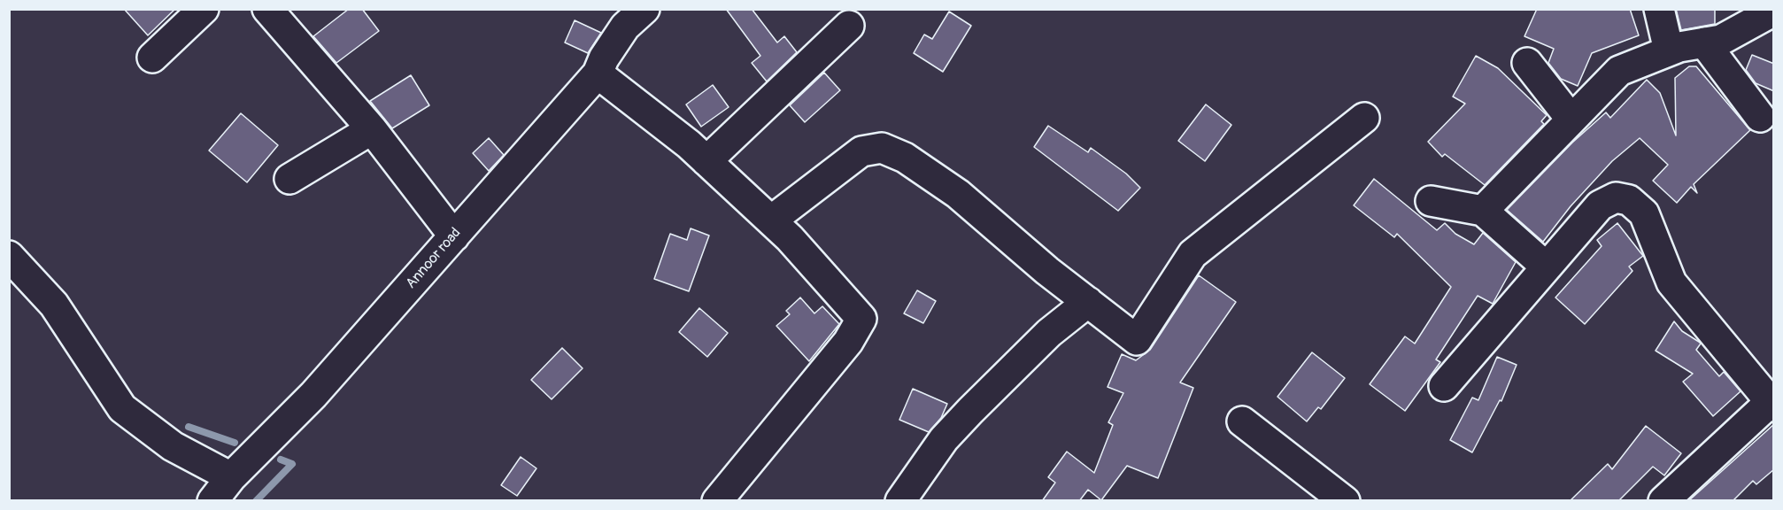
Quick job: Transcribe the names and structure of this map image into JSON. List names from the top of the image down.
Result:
{
  "streets": {
    "street": ["Annoor road"]
  }
}
